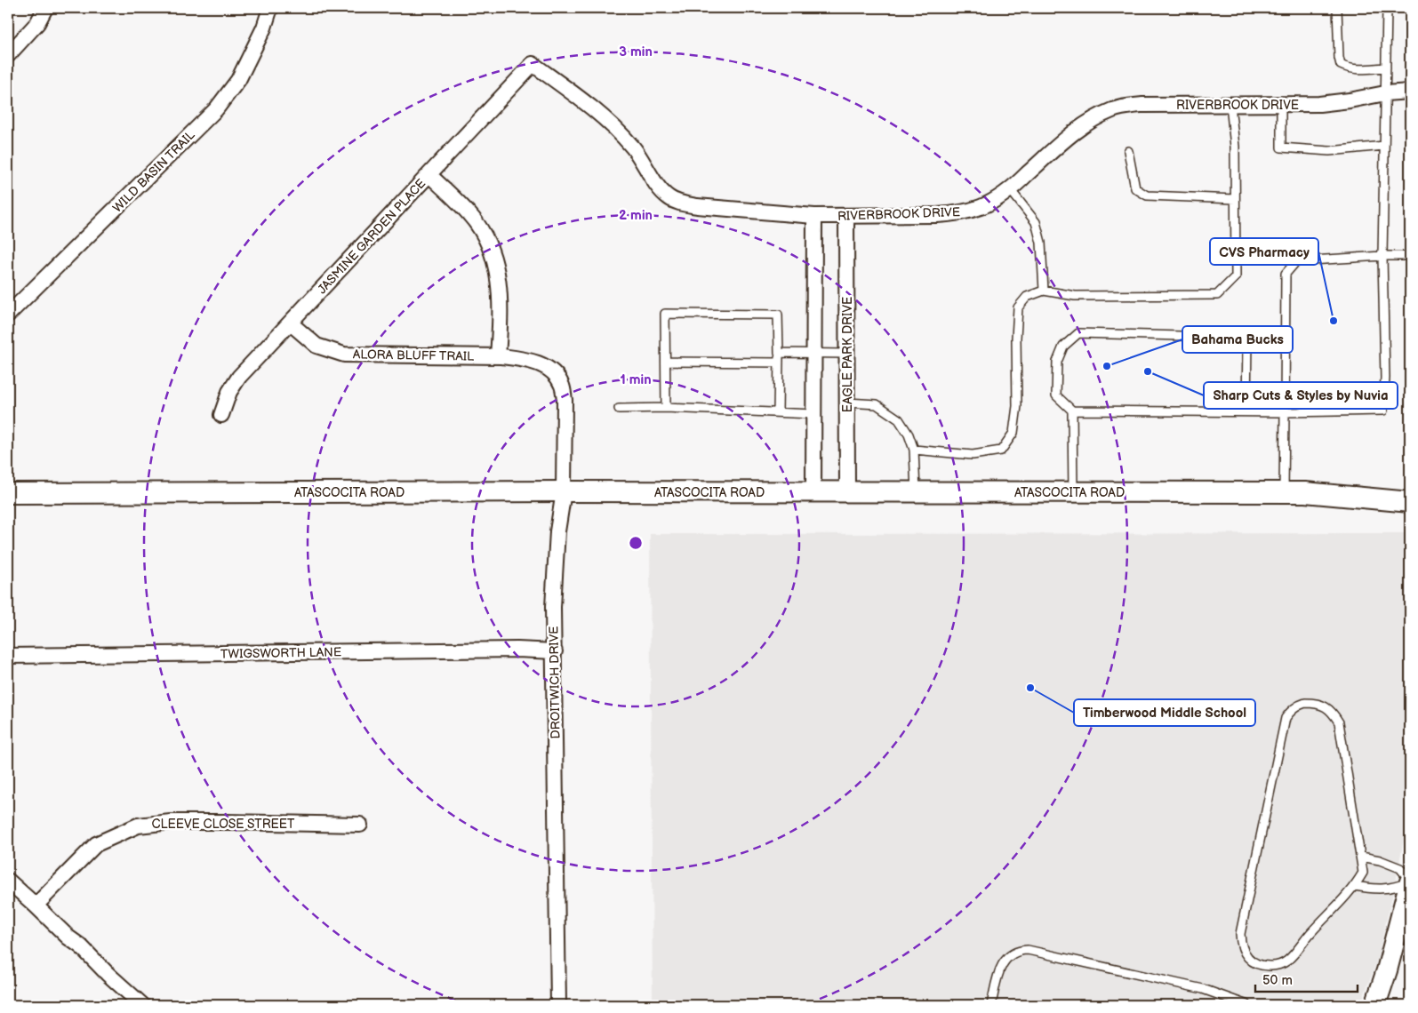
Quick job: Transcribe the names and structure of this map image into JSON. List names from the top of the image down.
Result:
{
  "streets": {
    "main road": ["ATASCOCITA ROAD"],
    "street": [
      "RIVERBROOK DRIVE",
      "WILD BASIN TRAIL",
      "JASMINE GARDEN PLACE",
      "EAGLE PARK DRIVE",
      "ALORA BLUFF TRAIL",
      "TWIGSWORTH LANE",
      "DROITWICH DRIVE",
      "CLEEVE CLOSE STREET"
    ]
  },
  "crossings": [
    ["RIVERBROOK DRIVE", "JASMINE GARDEN PLACE"],
    ["RIVERBROOK DRIVE", "EAGLE PARK DRIVE"],
    ["JASMINE GARDEN PLACE", "ALORA BLUFF TRAIL"],
    ["EAGLE PARK DRIVE", "ATASCOCITA ROAD"],
    ["ALORA BLUFF TRAIL", "DROITWICH DRIVE"],
    ["ATASCOCITA ROAD", "DROITWICH DRIVE"],
    ["TWIGSWORTH LANE", "DROITWICH DRIVE"]
  ],
  "places": [
    "CVS Pharmacy",
    "Bahama Bucks",
    "Sharp Cuts & Styles by Nuvia",
    "Timberwood Middle School"
  ],
  "scale_bar": "50 m",
  "rings": ["3 min", "2 min", "1 min"]
}
